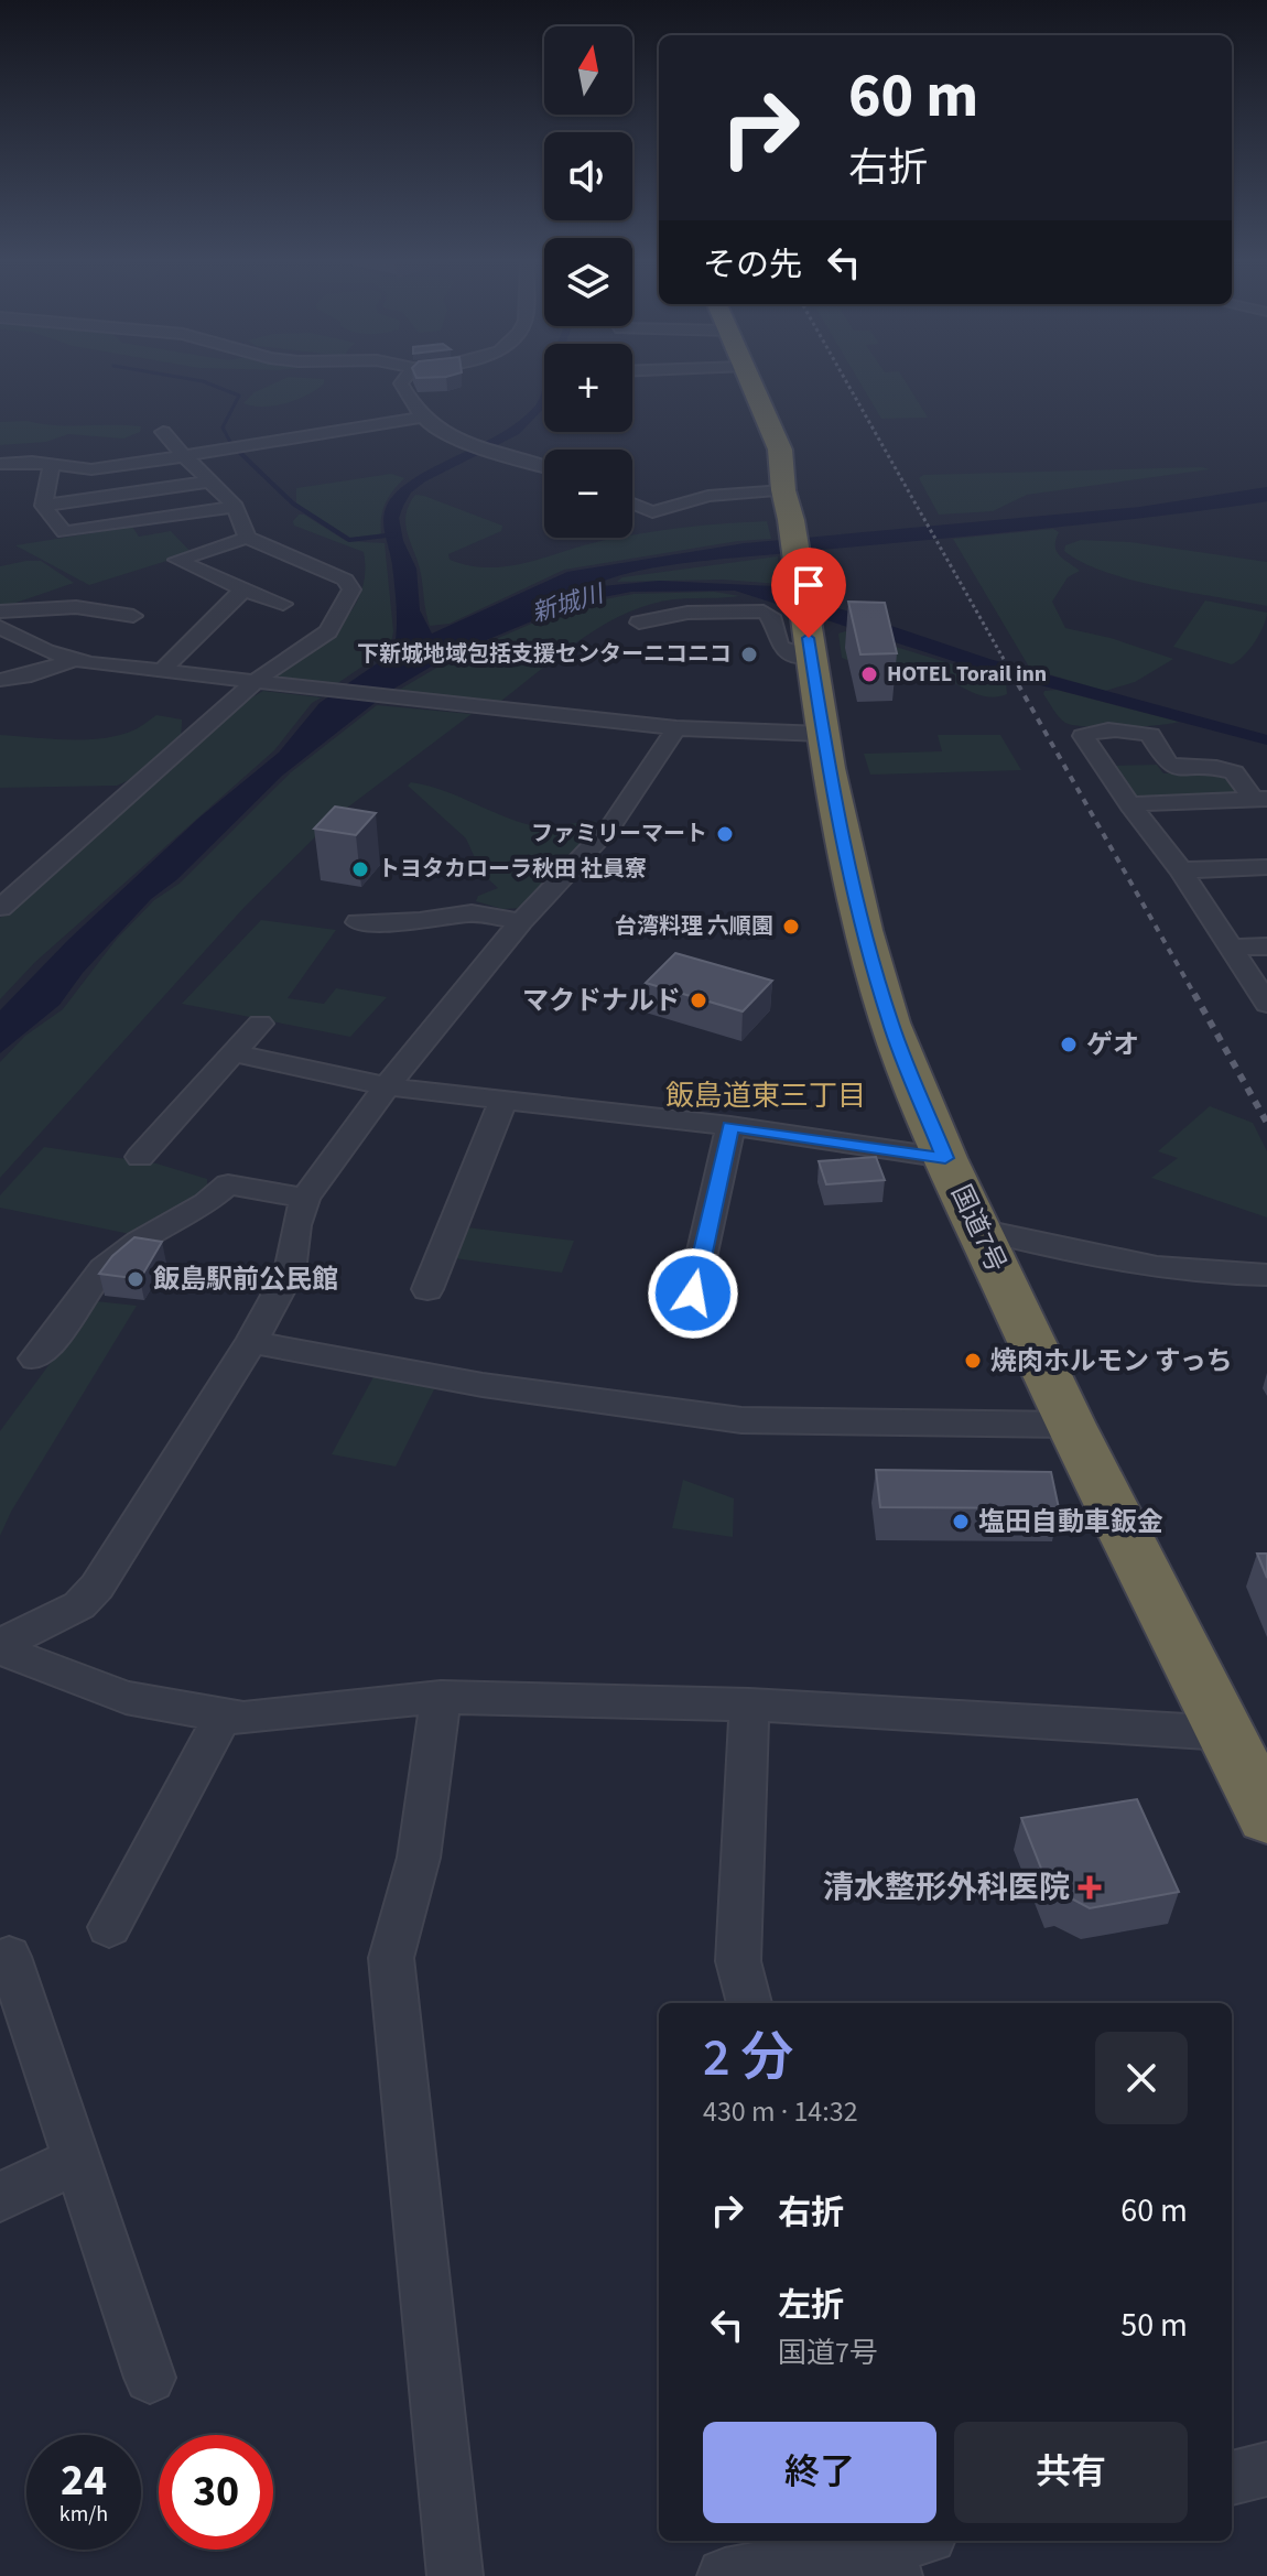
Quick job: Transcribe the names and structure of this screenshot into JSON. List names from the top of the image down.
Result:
{
  "streets": {
    "highway": ["国道7号"]
  },
  "districts": ["飯島道東三丁目"],
  "water": ["新城川"],
  "places": {
    "other": [
      "下新城地域包括支援センターニコニコ",
      "HOTEL Torail inn",
      "ファミリーマート",
      "トヨタカローラ秋田 社員寮",
      "台湾料理 六順園",
      "マクドナルド",
      "ゲオ",
      "飯島駅前公民館",
      "焼肉ホルモン すっち",
      "塩田自動車鈑金"
    ],
    "health": ["清水整形外科医院"]
  },
  "north": "top",
  "page": {
    "map_buttons": ["+", "−"],
    "turn": ["60 m", "右折"],
    "then": "その先",
    "heading": ["2 分", "430 m · 14:32"],
    "list": [
      {
        "name": "右折",
        "value": "60 m"
      },
      {
        "name": "左折",
        "note": "国道7号",
        "value": "50 m"
      }
    ],
    "buttons": ["終了", "共有"],
    "speed": "24 km/h",
    "limit": "30"
  }
}
